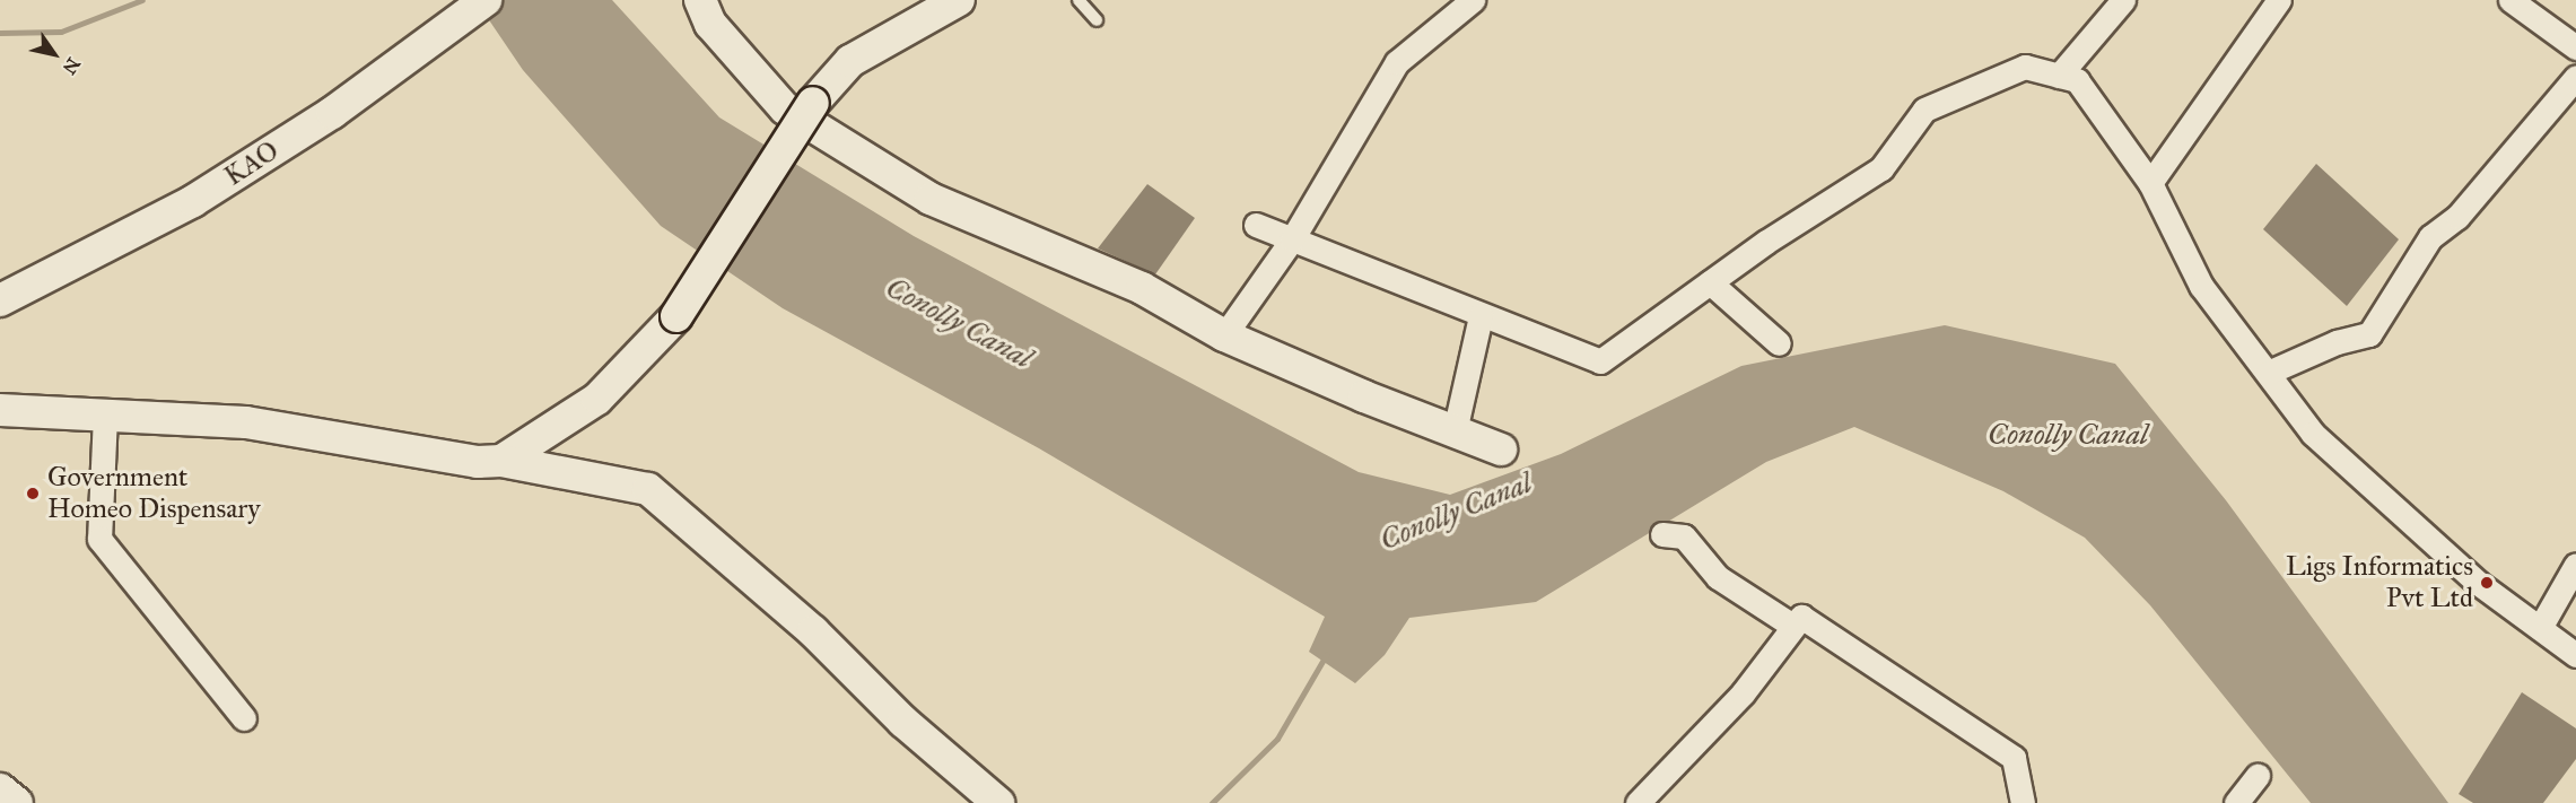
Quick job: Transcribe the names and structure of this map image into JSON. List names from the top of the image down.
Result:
{
  "streets": {
    "street": ["KAO"]
  },
  "water": ["Conolly Canal"],
  "places": ["Government Homeo Dispensary", "Ligs Informatics Pvt Ltd"],
  "north": "bottom right"
}
